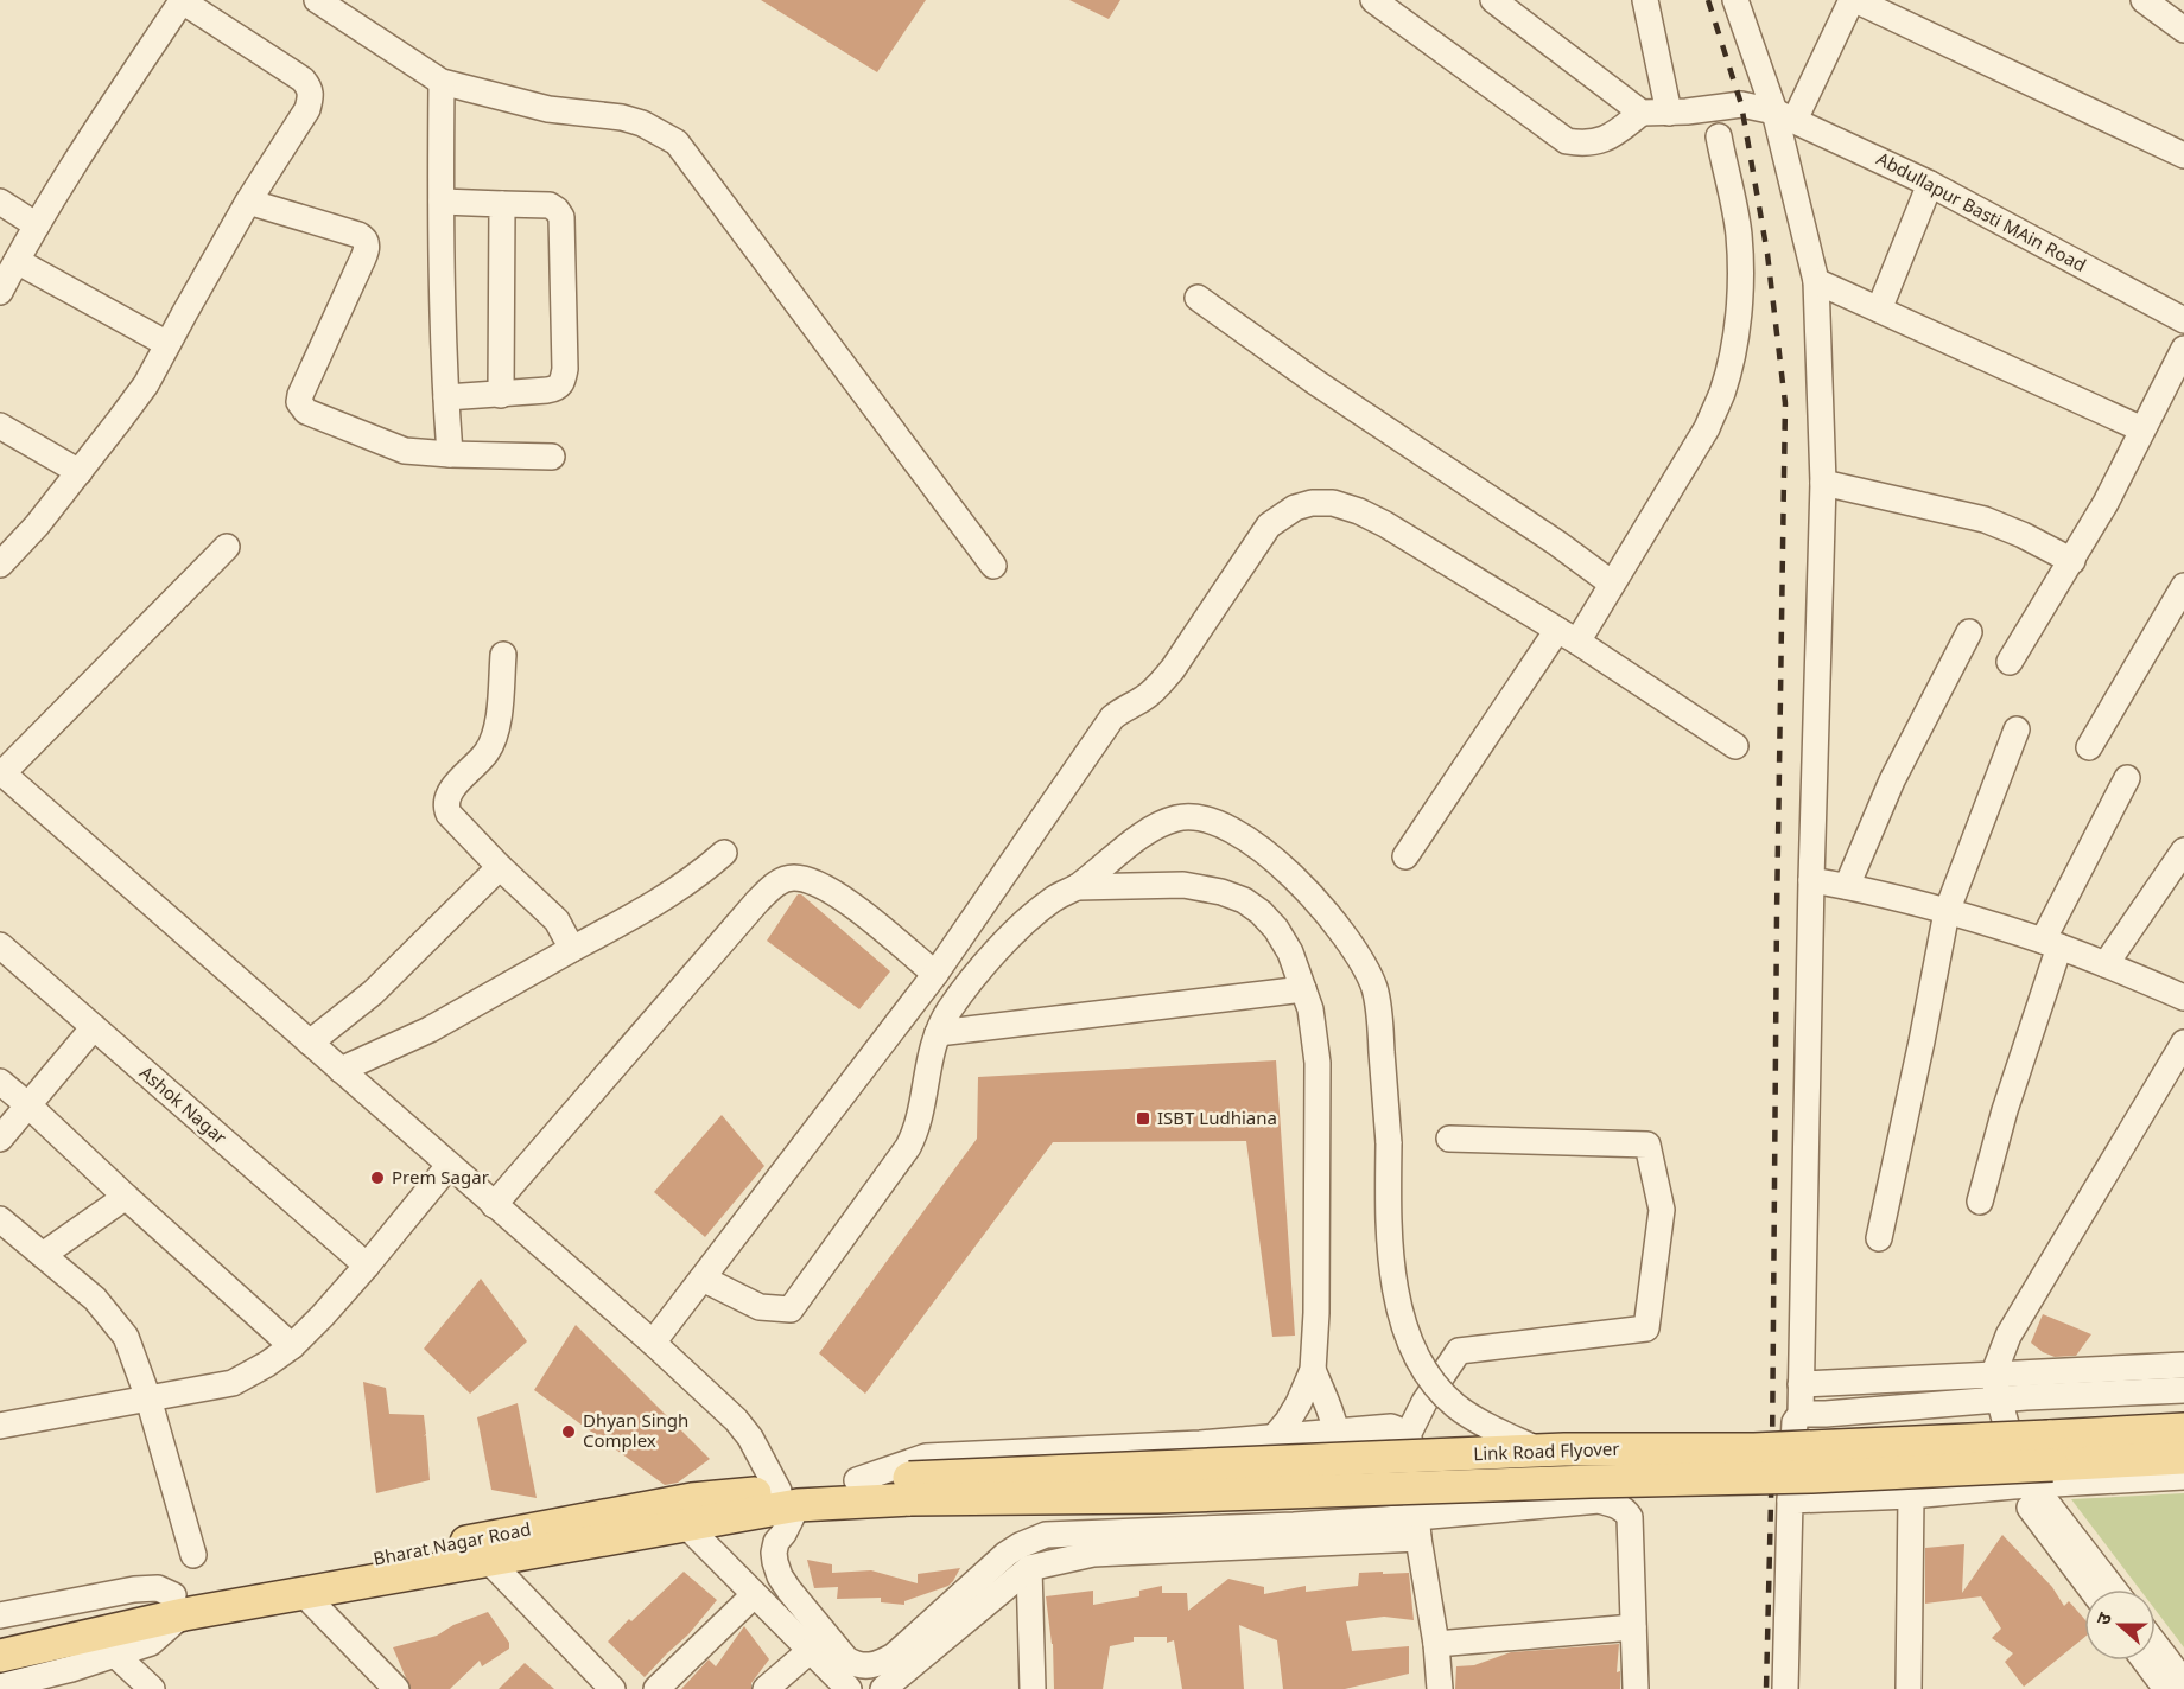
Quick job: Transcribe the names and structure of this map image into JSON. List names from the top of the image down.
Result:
{
  "streets": {
    "main road": ["Link Road Flyover", "Bharat Nagar Road"],
    "street": ["Abdullapur Basti MAin Road", "Ashok Nagar"]
  },
  "crossings": [
    ["Link Road Flyover", "Bharat Nagar Road"]
  ],
  "places": {
    "transit": ["ISBT Ludhiana"],
    "other": ["Prem Sagar", "Dhyan Singh Complex"]
  },
  "north": "left"
}
